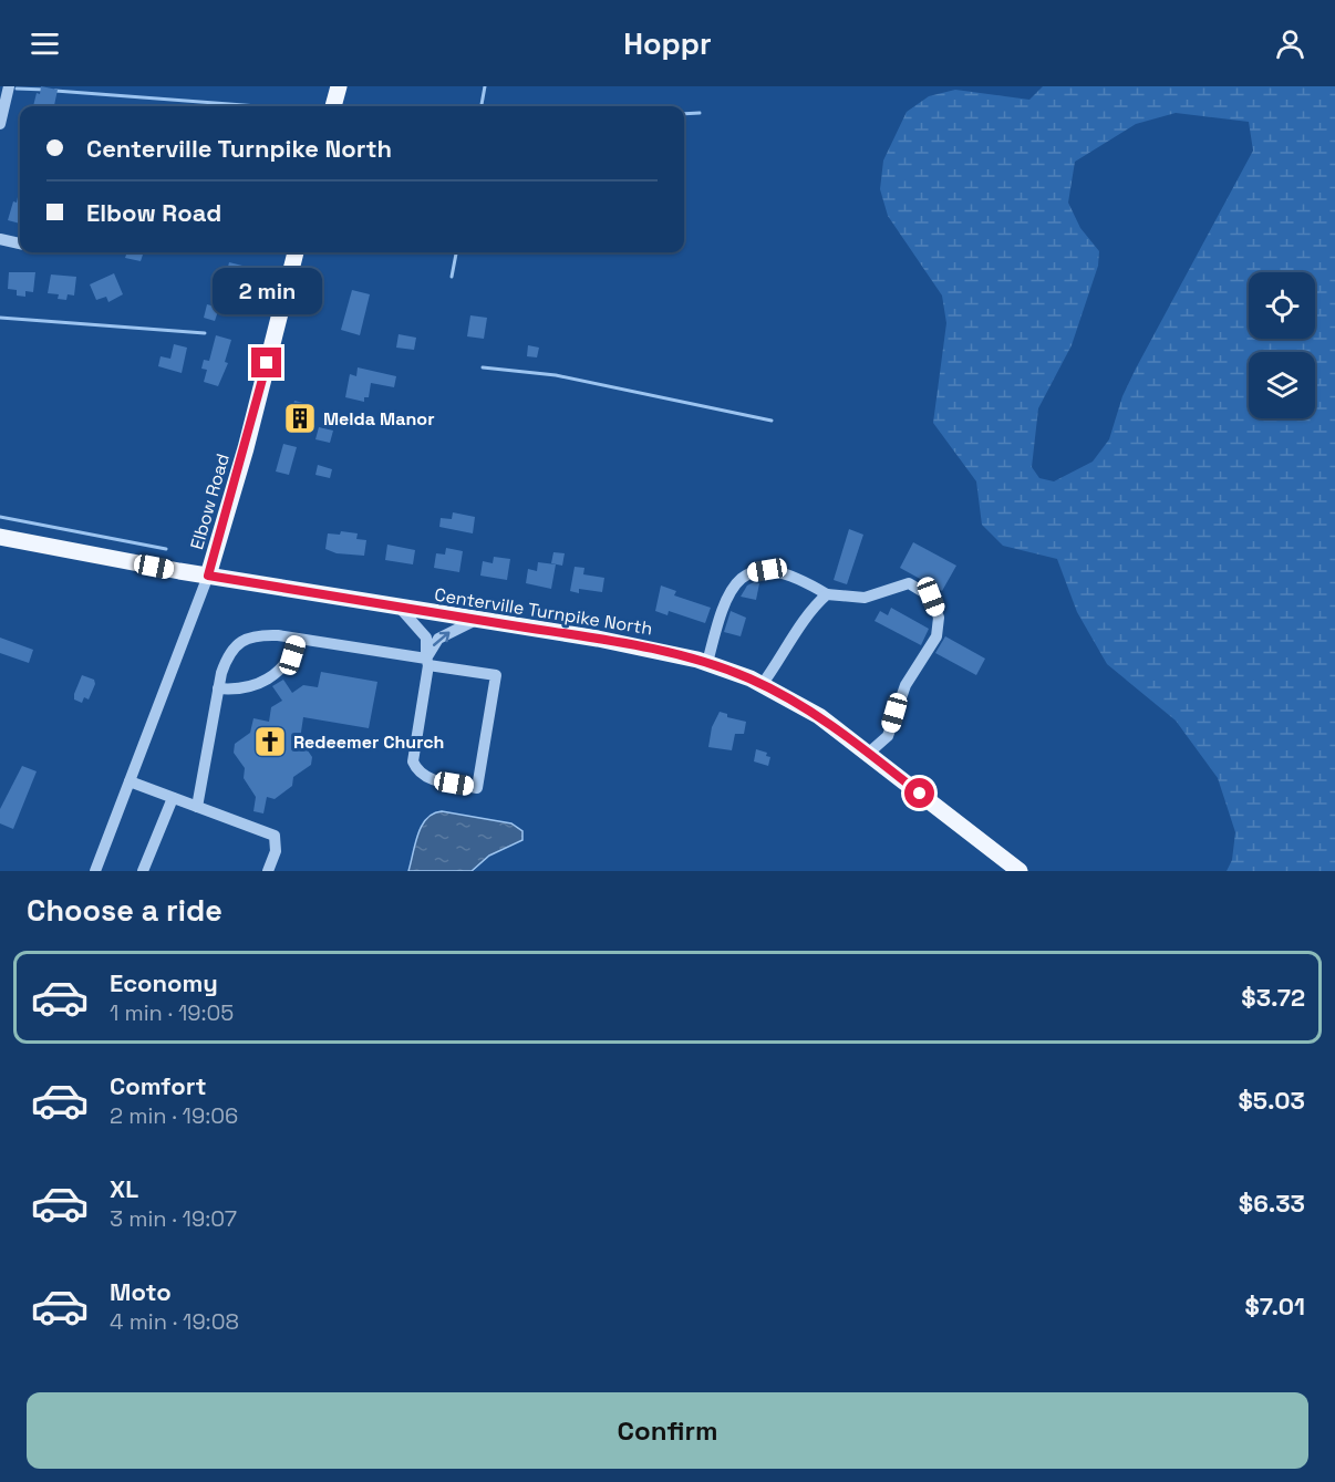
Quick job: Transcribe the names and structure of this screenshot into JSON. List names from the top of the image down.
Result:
{
  "streets": {
    "main road": ["Elbow Road", "Centerville Turnpike North"]
  },
  "crossings": [
    ["Elbow Road", "Centerville Turnpike North"]
  ],
  "places": {
    "building": ["Melda Manor"],
    "church": ["Redeemer Church"]
  },
  "page": {
    "header": "Hoppr",
    "banner": ["Centerville Turnpike North", "Elbow Road"],
    "bubble": "2 min",
    "heading": "Choose a ride",
    "list": [
      {
        "name": "Economy",
        "note": "1 min · 19:05",
        "value": "$3.72"
      },
      {
        "name": "Comfort",
        "note": "2 min · 19:06",
        "value": "$5.03"
      },
      {
        "name": "XL",
        "note": "3 min · 19:07",
        "value": "$6.33"
      },
      {
        "name": "Moto",
        "note": "4 min · 19:08",
        "value": "$7.01"
      }
    ],
    "buttons": "Confirm"
  }
}
